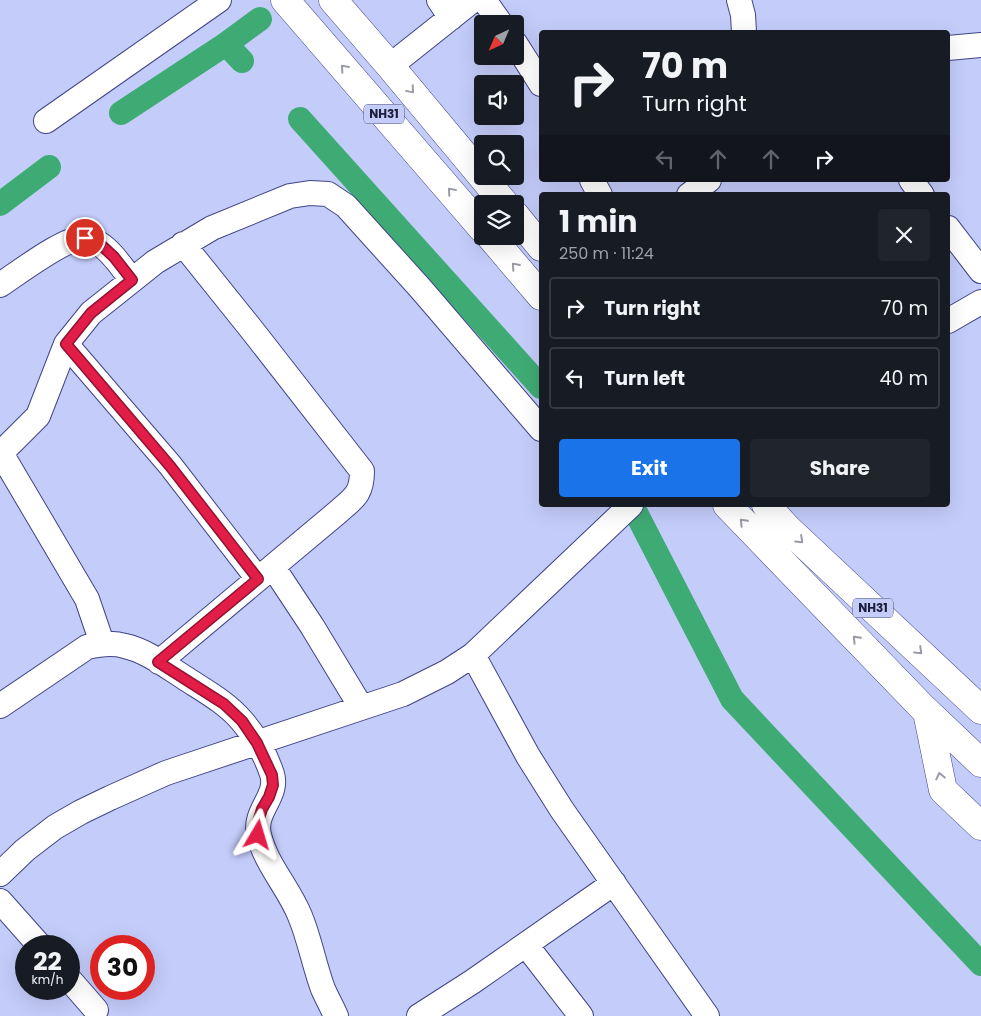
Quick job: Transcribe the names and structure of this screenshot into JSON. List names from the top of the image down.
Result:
{
  "streets": {
    "highway": ["NH31"]
  },
  "north": "bottom left",
  "page": {
    "turn": ["70 m", "Turn right"],
    "heading": ["1 min", "250 m · 11:24"],
    "list": [
      {
        "name": "Turn right",
        "value": "70 m"
      },
      {
        "name": "Turn left",
        "value": "40 m"
      }
    ],
    "buttons": ["Exit", "Share"],
    "speed": "22 km/h",
    "limit": "30"
  }
}
